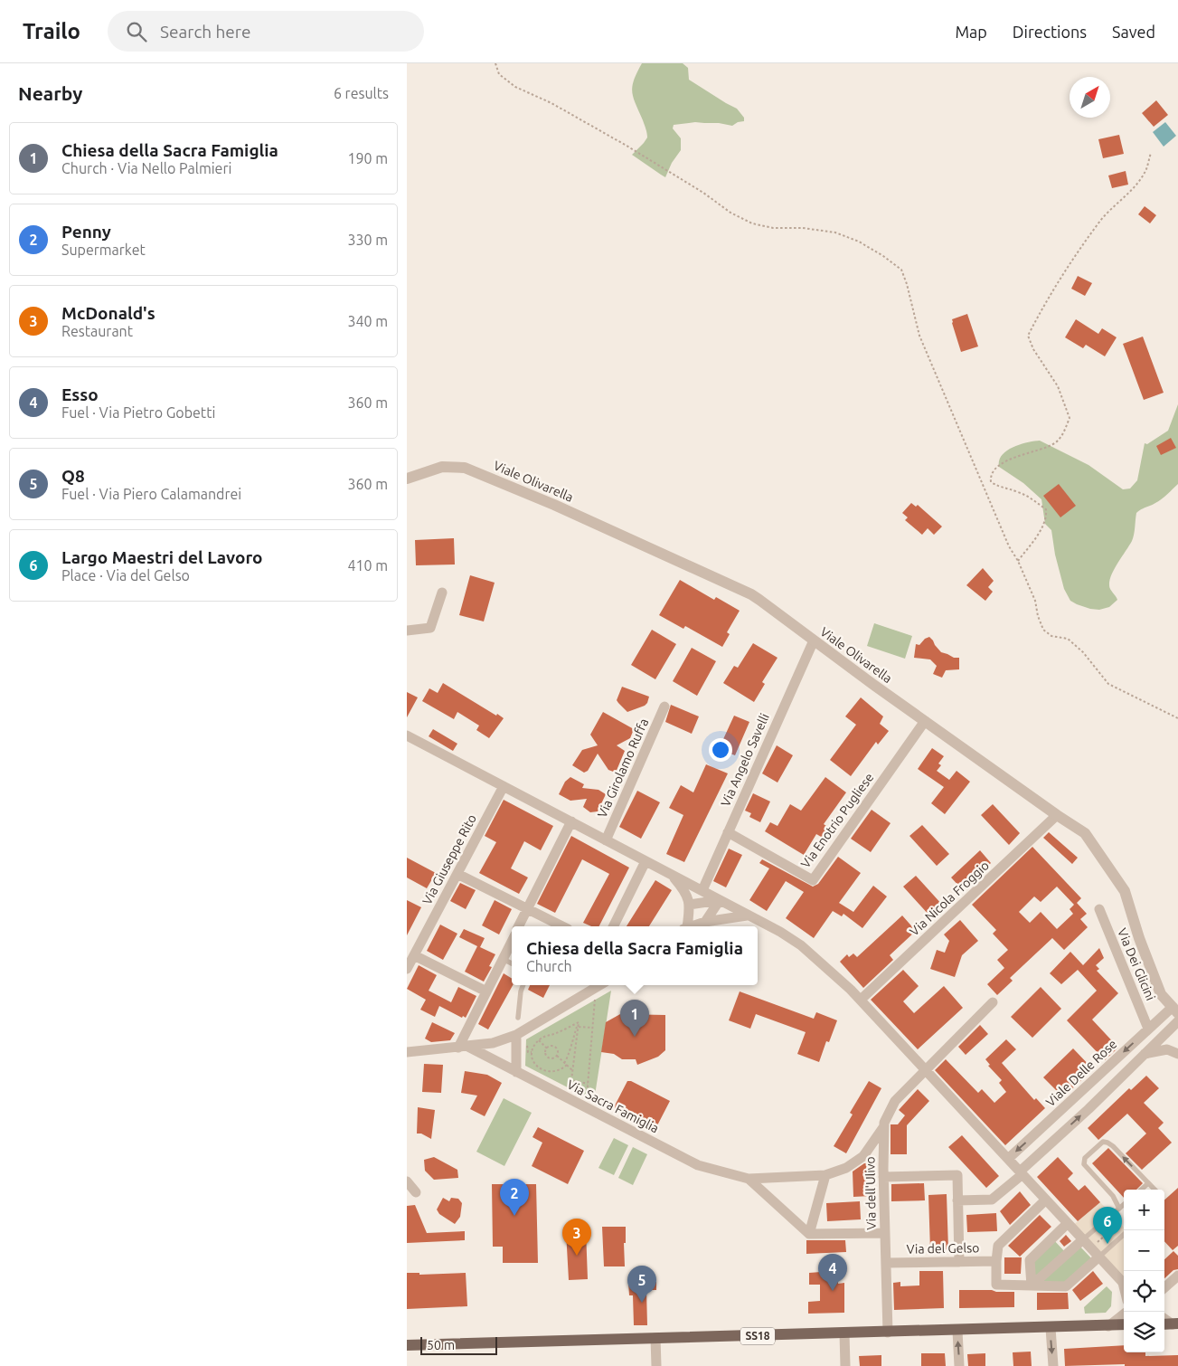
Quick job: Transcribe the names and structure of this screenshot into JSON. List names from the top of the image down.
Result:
{
  "streets": {
    "main road": ["SS18"],
    "street": [
      "Viale Olivarella",
      "Via Angelo Savelli",
      "Via Girolamo Ruffa",
      "Via Enotrio Pugliese",
      "Via Giuseppe Rito",
      "Via Nicola Froggio",
      "Via Dei Glicini",
      "Viale Delle Rose",
      "Via Sacra Famiglia",
      "Via dell'Ulivo",
      "Via del Gelso"
    ]
  },
  "crossings": [
    ["Viale Olivarella", "Via Angelo Savelli"],
    ["Viale Olivarella", "Via Enotrio Pugliese"],
    ["Viale Olivarella", "Via Nicola Froggio"],
    ["Viale Olivarella", "Viale Delle Rose"],
    ["Via Angelo Savelli", "Via Enotrio Pugliese"],
    ["Via Dei Glicini", "Viale Delle Rose"],
    ["Via Sacra Famiglia", "Via dell'Ulivo"],
    ["Via dell'Ulivo", "Via del Gelso"],
    ["Via dell'Ulivo", "SS18"]
  ],
  "scale_bar": "50 m",
  "north": "top right",
  "page": {
    "header": "Trailo",
    "search": "Search here",
    "nav": ["Map", "Directions", "Saved"],
    "heading": ["Nearby", "6 results"],
    "list": [
      {
        "mark": "1",
        "name": "Chiesa della Sacra Famiglia",
        "note": "Church · Via Nello Palmieri",
        "value": "190 m"
      },
      {
        "mark": "2",
        "name": "Penny",
        "note": "Supermarket",
        "value": "330 m"
      },
      {
        "mark": "3",
        "name": "McDonald's",
        "note": "Restaurant",
        "value": "340 m"
      },
      {
        "mark": "4",
        "name": "Esso",
        "note": "Fuel · Via Pietro Gobetti",
        "value": "360 m"
      },
      {
        "mark": "5",
        "name": "Q8",
        "note": "Fuel · Via Piero Calamandrei",
        "value": "360 m"
      },
      {
        "mark": "6",
        "name": "Largo Maestri del Lavoro",
        "note": "Place · Via del Gelso",
        "value": "410 m"
      }
    ],
    "popup": ["Chiesa della Sacra Famiglia", "Church"],
    "pins": [
      "1",
      "2",
      "6",
      "3",
      "4",
      "5"
    ],
    "map_buttons": ["+", "−"],
    "scale": "50 m"
  }
}
